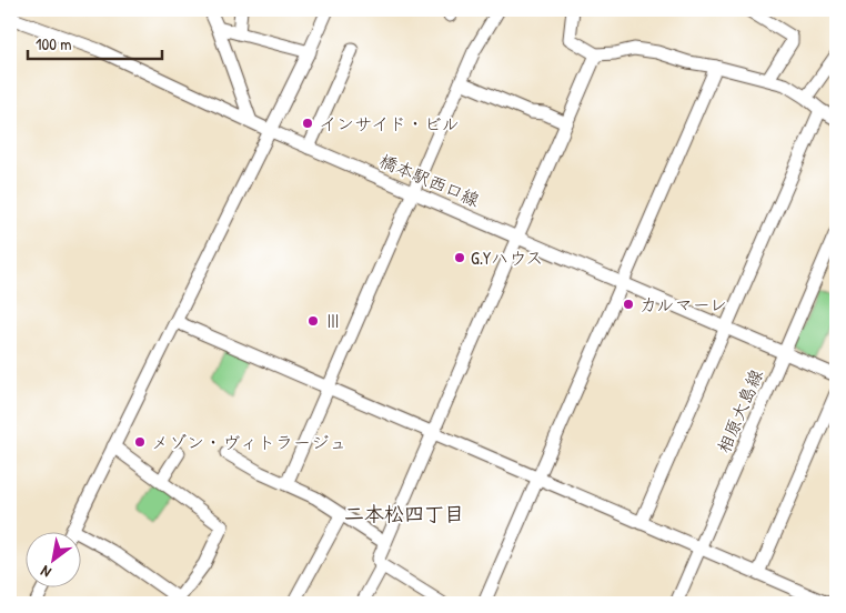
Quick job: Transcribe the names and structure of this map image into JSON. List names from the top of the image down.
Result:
{
  "streets": {
    "street": ["橋本駅西口線", "相原大島線"]
  },
  "crossings": [
    ["橋本駅西口線", "相原大島線"]
  ],
  "districts": ["二本松四丁目"],
  "places": [
    "インサイド・ビル",
    "G.Yハウス",
    "カルマーレ",
    "Ⅲ",
    "メゾン・ヴィトラージュ"
  ],
  "scale_bar": "100 m",
  "north": "bottom left"
}
